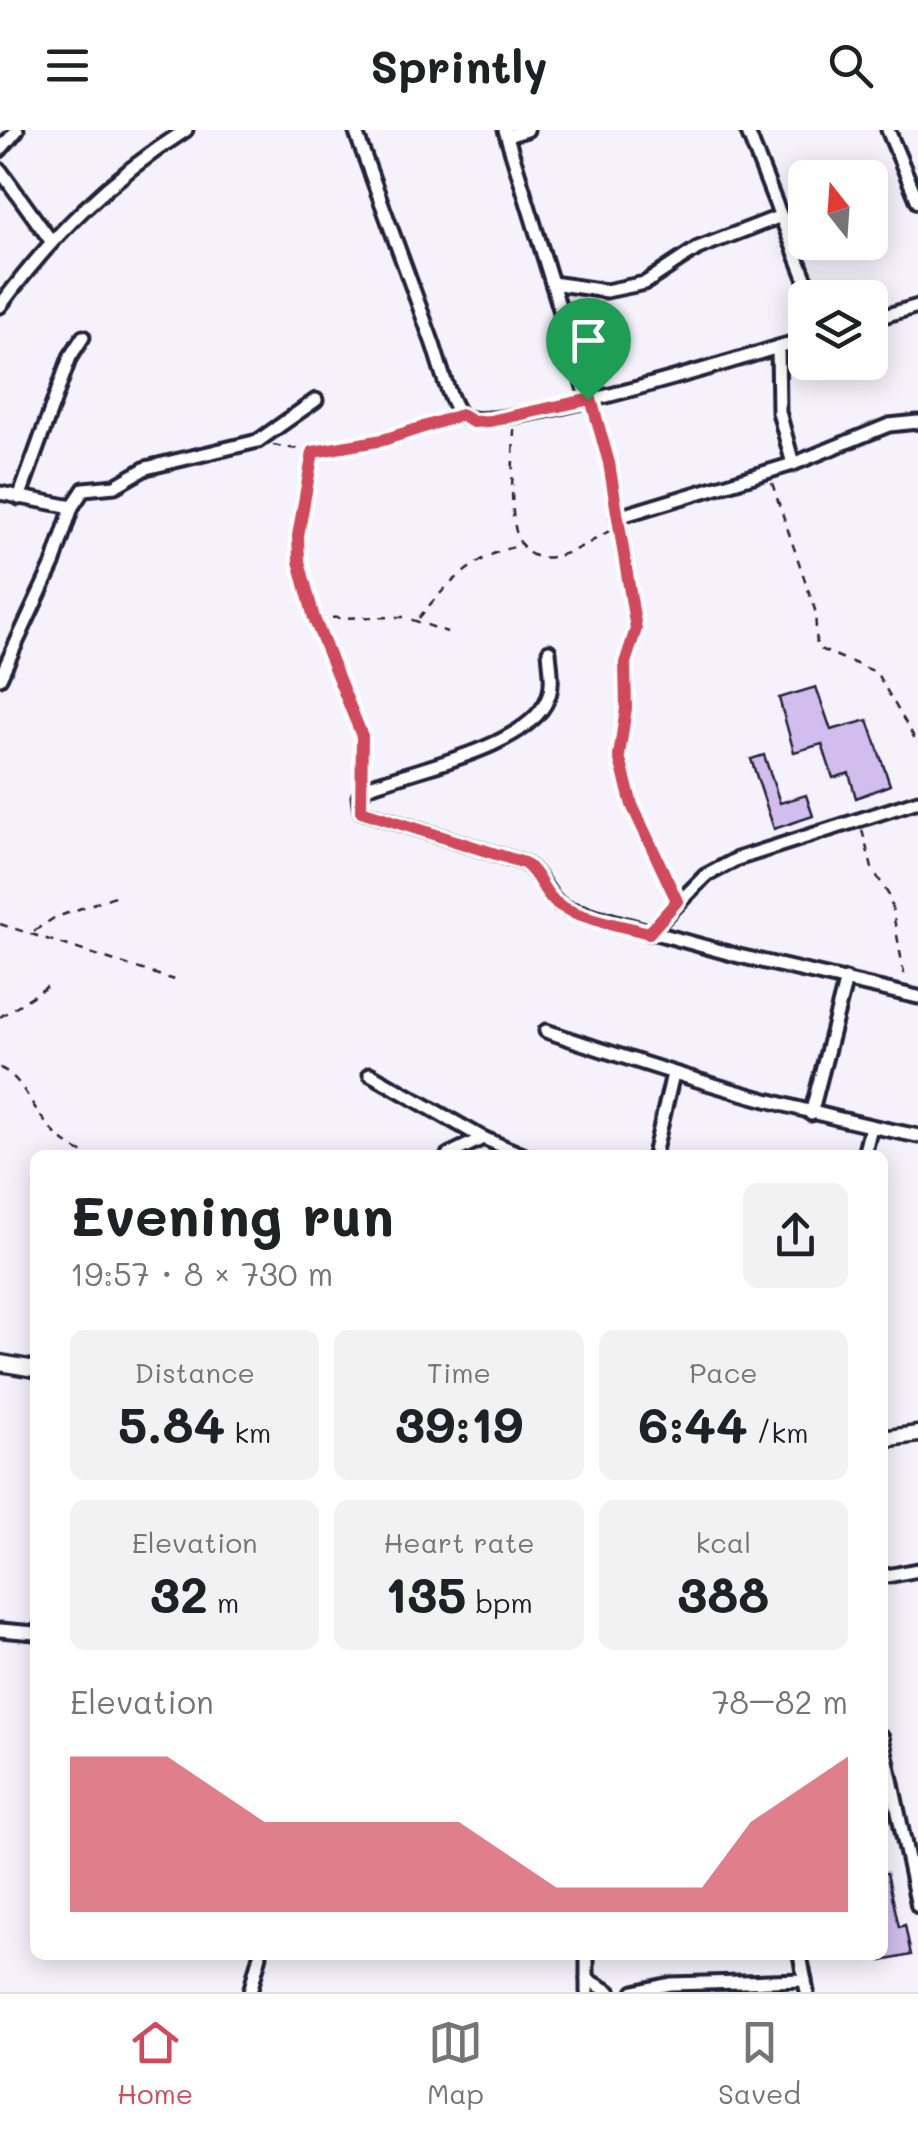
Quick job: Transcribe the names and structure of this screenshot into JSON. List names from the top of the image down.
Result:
{
  "north": "top",
  "page": {
    "header": "Sprintly",
    "heading": ["Evening run", "19:57 · 8 × 730 m"],
    "stats": [
      ["Distance", "5.84 km"],
      ["Time", "39:19"],
      ["Pace", "6:44 /km"],
      ["Elevation", "32 m"],
      ["Heart rate", "135 bpm"],
      ["kcal", "388"]
    ],
    "chart": ["Elevation", "78–82 m"],
    "tabs": ["Home", "Map", "Saved"]
  }
}
